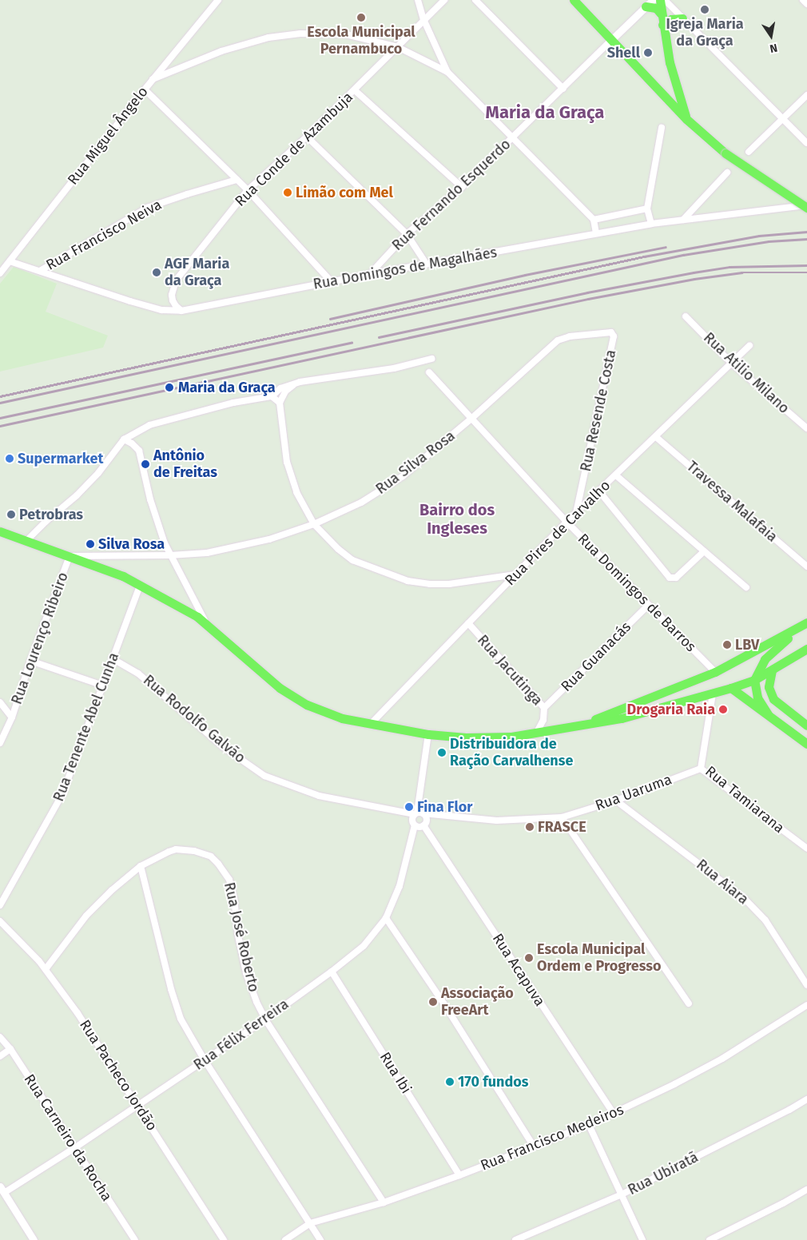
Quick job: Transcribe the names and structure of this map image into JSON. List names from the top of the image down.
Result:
{
  "streets": {
    "street": [
      "Rua Miguel Ângelo",
      "Rua Conde de Azambuja",
      "Rua Fernando Esquerdo",
      "Rua Francisco Neiva",
      "Rua Domingos de Magalhães",
      "Rua Atilio Milano",
      "Rua Resende Costa",
      "Rua Silva Rosa",
      "Travessa Malafaia",
      "Rua Pires de Carvalho",
      "Rua Domingos de Barros",
      "Rua Lourenço Ribeiro",
      "Rua Guanacás",
      "Rua Jacutinga",
      "Rua Rodolfo Galvão",
      "Rua Tenente Abel Cunha",
      "Rua Uaruma",
      "Rua Tamiarana",
      "Rua Aiara",
      "Rua José Roberto",
      "Rua Acapuva",
      "Rua Félix Ferreira",
      "Rua Ibi",
      "Rua Pacheco Jordão",
      "Rua Carneiro da Rocha",
      "Rua Francisco Medeiros",
      "Rua Ubiratã"
    ]
  },
  "crossings": [
    ["Rua Miguel Ângelo", "Rua Domingos de Magalhães"],
    ["Rua Conde de Azambuja", "Rua Domingos de Magalhães"],
    ["Rua Fernando Esquerdo", "Rua Domingos de Magalhães"],
    ["Rua Francisco Neiva", "Rua Domingos de Magalhães"],
    ["Rua Atilio Milano", "Rua Pires de Carvalho"],
    ["Rua Resende Costa", "Rua Silva Rosa"],
    ["Rua Resende Costa", "Rua Pires de Carvalho"],
    ["Rua Silva Rosa", "Rua Domingos de Barros"],
    ["Rua Silva Rosa", "Rua Lourenço Ribeiro"],
    ["Travessa Malafaia", "Rua Pires de Carvalho"],
    ["Rua Pires de Carvalho", "Rua Domingos de Barros"],
    ["Rua Pires de Carvalho", "Rua Jacutinga"],
    ["Rua Domingos de Barros", "Rua Guanacás"],
    ["Rua Guanacás", "Rua Jacutinga"],
    ["Rua Rodolfo Galvão", "Rua Tenente Abel Cunha"],
    ["Rua Rodolfo Galvão", "Rua Uaruma"],
    ["Rua Rodolfo Galvão", "Rua Acapuva"],
    ["Rua Rodolfo Galvão", "Rua Félix Ferreira"],
    ["Rua Uaruma", "Rua Tamiarana"],
    ["Rua Uaruma", "Rua Aiara"],
    ["Rua Uaruma", "Rua Acapuva"],
    ["Rua Uaruma", "Rua Félix Ferreira"],
    ["Rua José Roberto", "Rua Félix Ferreira"],
    ["Rua José Roberto", "Rua Pacheco Jordão"],
    ["Rua José Roberto", "Rua Francisco Medeiros"],
    ["Rua Acapuva", "Rua Félix Ferreira"],
    ["Rua Acapuva", "Rua Francisco Medeiros"],
    ["Rua Félix Ferreira", "Rua Ibi"],
    ["Rua Félix Ferreira", "Rua Pacheco Jordão"],
    ["Rua Félix Ferreira", "Rua Carneiro da Rocha"],
    ["Rua Ibi", "Rua Francisco Medeiros"]
  ],
  "districts": ["Maria da Graça", "Bairro dos Ingleses"],
  "places": [
    "Igreja Maria da Graça",
    "Escola Municipal Pernambuco",
    "Shell",
    "Limão com Mel",
    "AGF Maria da Graça",
    "Maria da Graça",
    "Supermarket",
    "Antônio de Freitas",
    "Petrobras",
    "Silva Rosa",
    "LBV",
    "Drogaria Raia",
    "Distribuidora de Ração Carvalhense",
    "Fina Flor",
    "FRASCE",
    "Escola Municipal Ordem e Progresso",
    "Associação FreeArt",
    "170 fundos"
  ],
  "north": "bottom"
}
